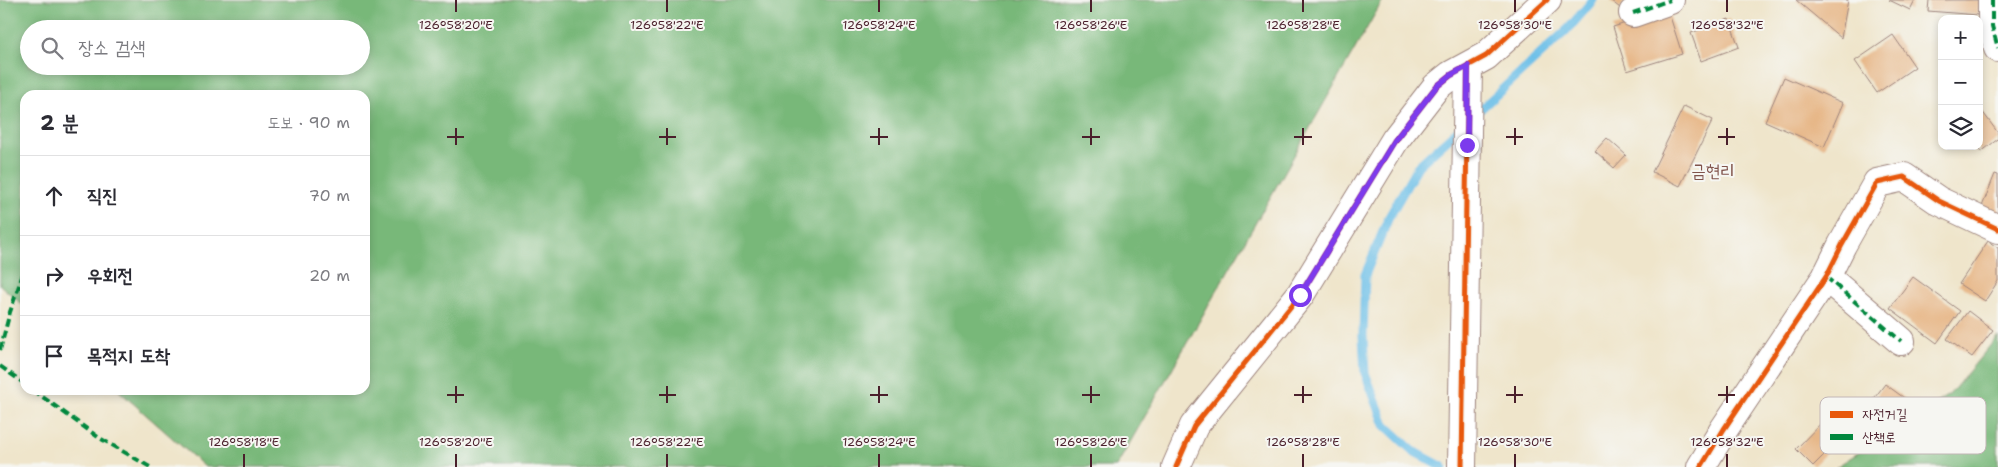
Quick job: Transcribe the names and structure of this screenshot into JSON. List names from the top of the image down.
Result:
{
  "districts": ["금현리"],
  "legend": ["자전거길", "산책로"],
  "page": {
    "map_buttons": ["+", "−"],
    "search": "장소 검색",
    "heading": ["2 분", "도보 · 90 m"],
    "list": [
      ["직진", "70 m"],
      ["우회전", "20 m"],
      "목적지 도착"
    ]
  },
  "coordinates": [
    "126°58'20\"E",
    "126°58'22\"E",
    "126°58'24\"E",
    "126°58'26\"E",
    "126°58'28\"E",
    "126°58'30\"E",
    "126°58'32\"E",
    "126°58'18\"E"
  ]
}
